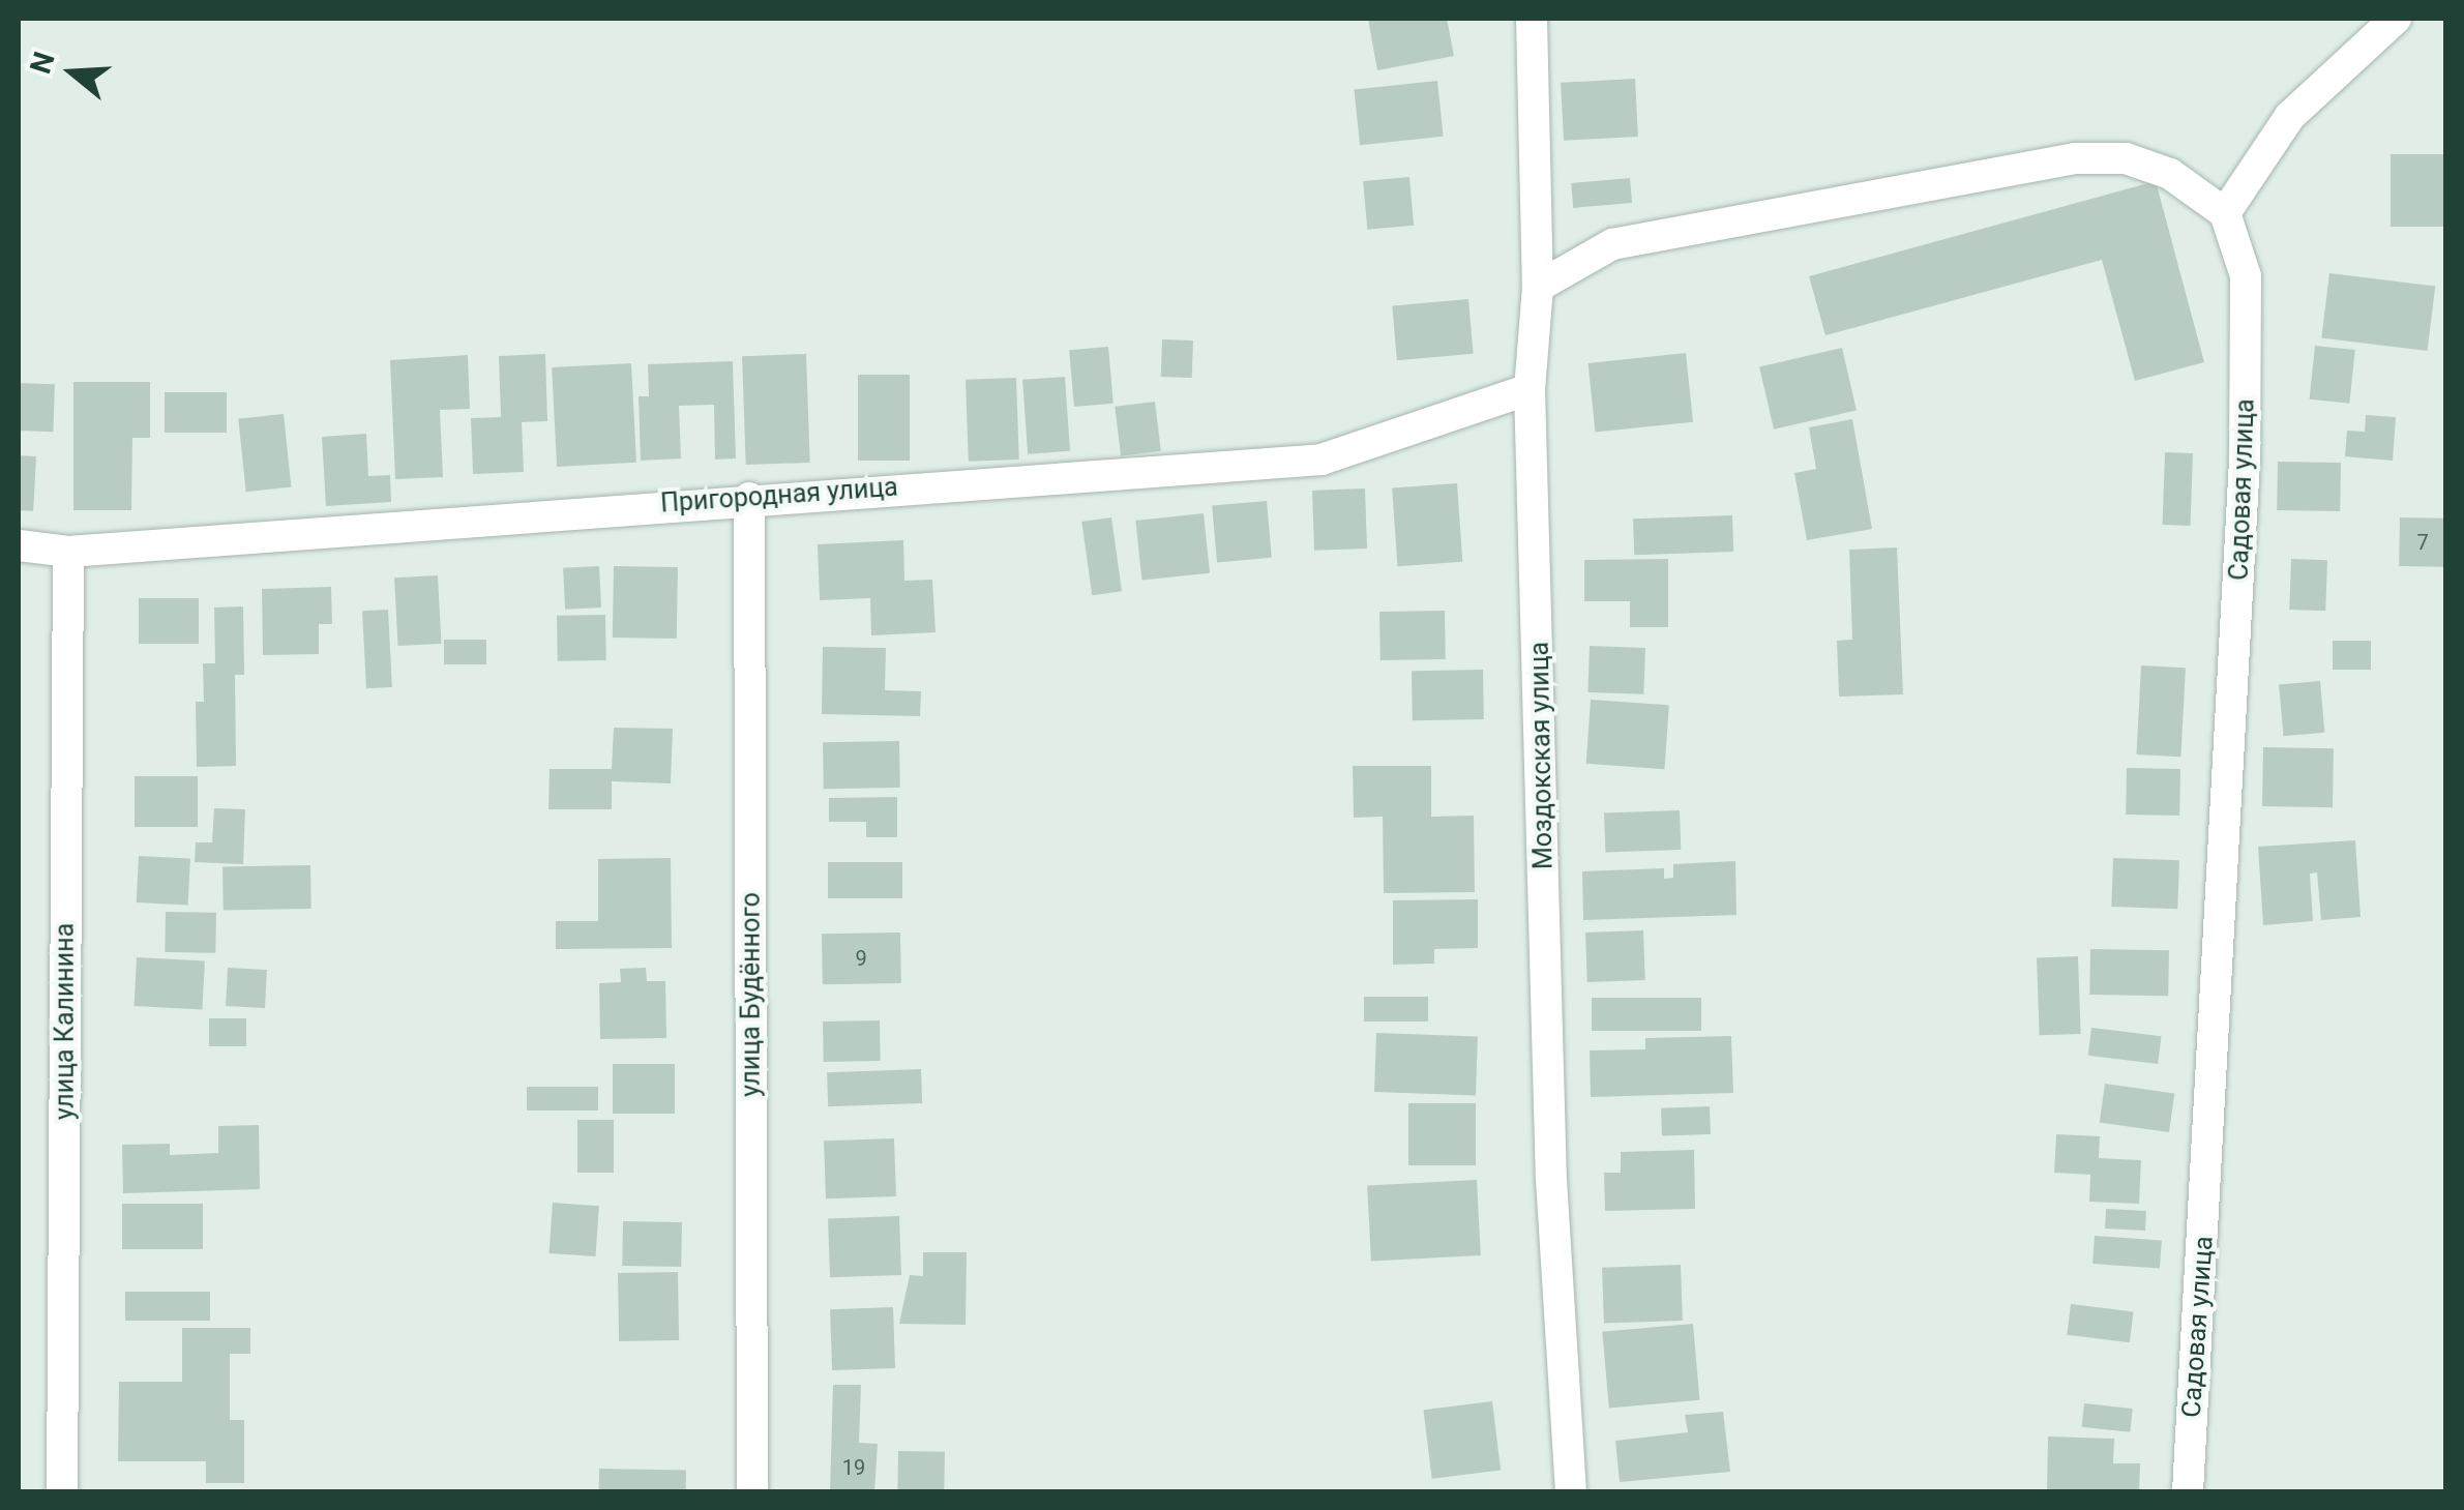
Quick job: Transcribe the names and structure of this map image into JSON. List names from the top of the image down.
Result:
{
  "streets": {
    "street": [
      "Садовая улица",
      "Пригородная улица",
      "Моздокская улица",
      "улица Будённого",
      "улица Калинина"
    ]
  },
  "crossings": [
    ["Пригородная улица", "Моздокская улица"],
    ["Пригородная улица", "улица Будённого"],
    ["Пригородная улица", "улица Калинина"]
  ],
  "house_numbers": ["7", "9", "19"],
  "north": "left"
}
